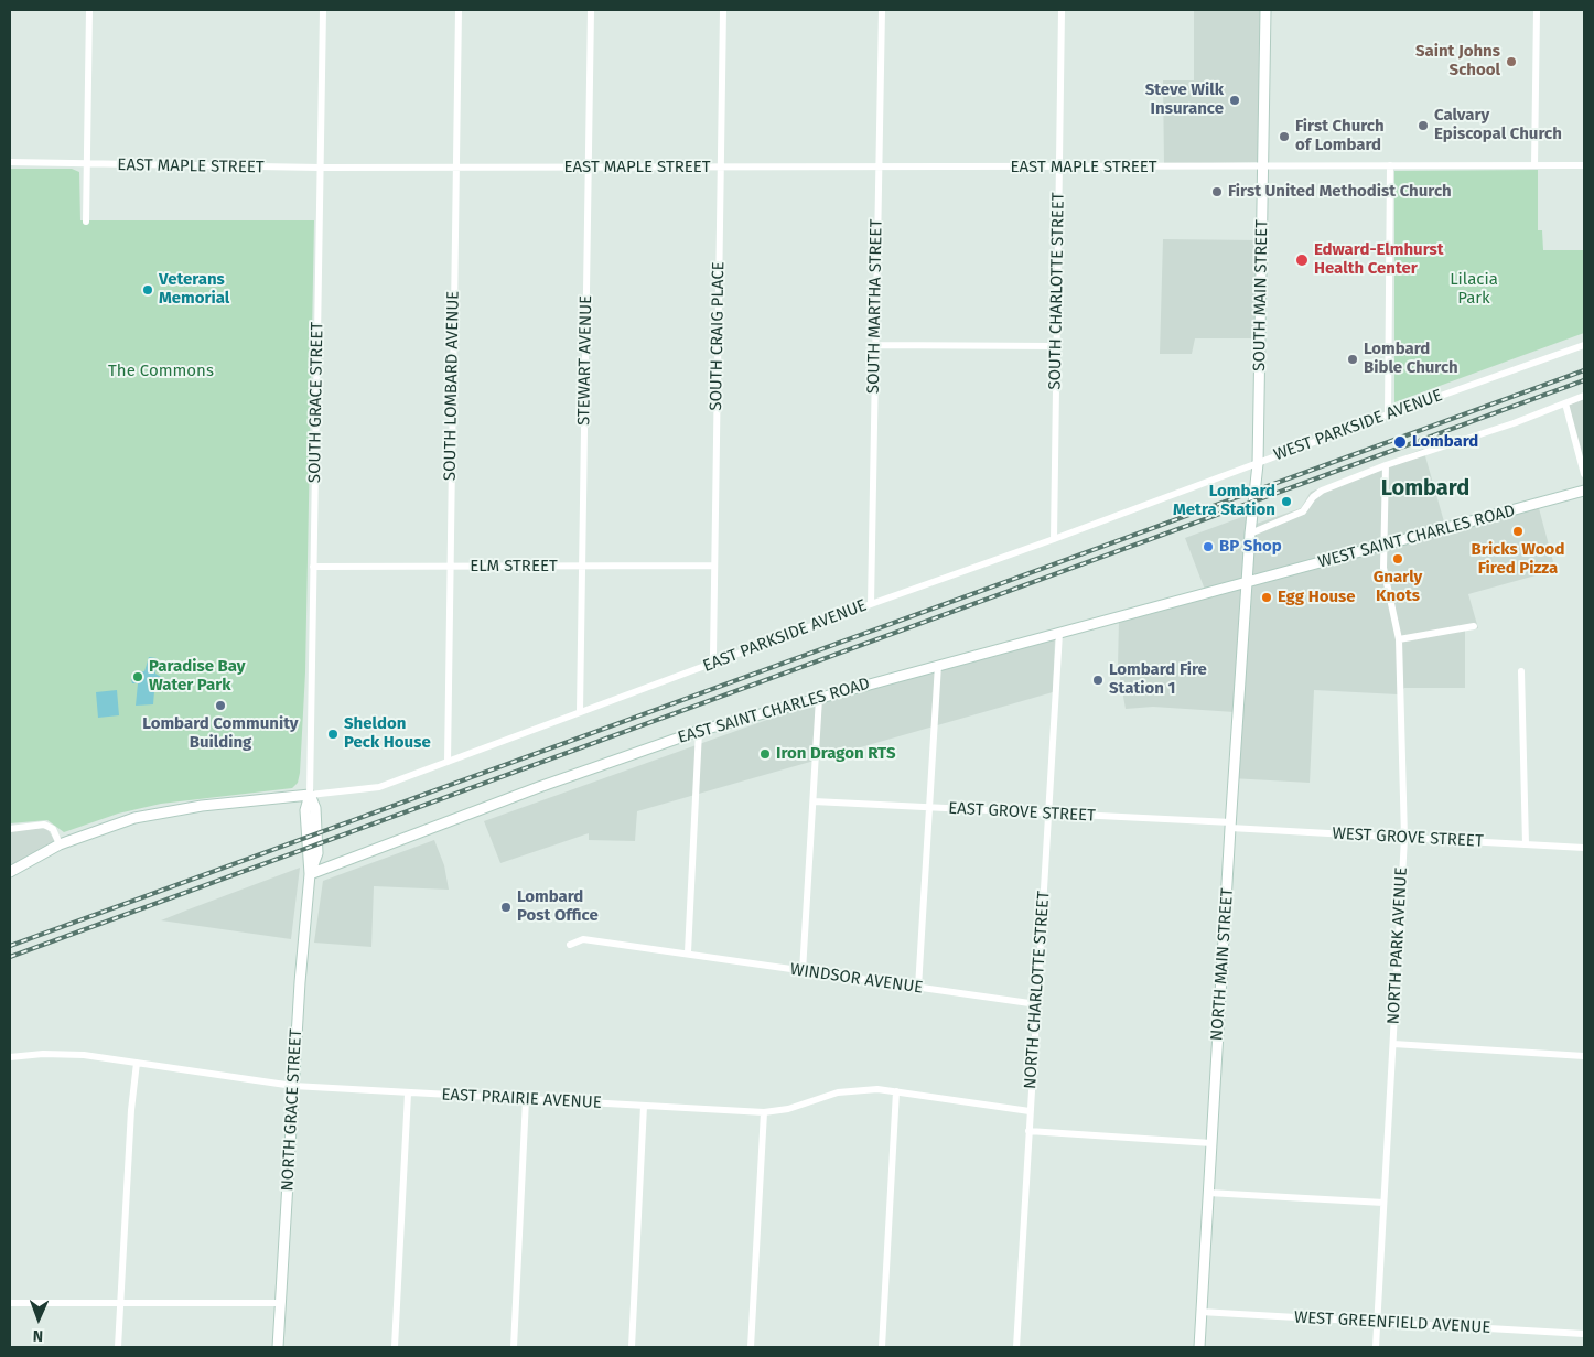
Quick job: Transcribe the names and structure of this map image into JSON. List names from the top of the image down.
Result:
{
  "streets": {
    "main road": [
      "SOUTH MAIN STREET",
      "WEST SAINT CHARLES ROAD",
      "EAST SAINT CHARLES ROAD",
      "NORTH MAIN STREET",
      "NORTH GRACE STREET"
    ],
    "street": [
      "EAST MAPLE STREET",
      "SOUTH CHARLOTTE STREET",
      "SOUTH MARTHA STREET",
      "SOUTH CRAIG PLACE",
      "STEWART AVENUE",
      "SOUTH LOMBARD AVENUE",
      "SOUTH GRACE STREET",
      "WEST PARKSIDE AVENUE",
      "ELM STREET",
      "EAST PARKSIDE AVENUE",
      "EAST GROVE STREET",
      "WEST GROVE STREET",
      "NORTH PARK AVENUE",
      "WINDSOR AVENUE",
      "NORTH CHARLOTTE STREET",
      "EAST PRAIRIE AVENUE",
      "WEST GREENFIELD AVENUE"
    ]
  },
  "crossings": [
    ["EAST MAPLE STREET", "SOUTH CHARLOTTE STREET"],
    ["EAST MAPLE STREET", "SOUTH MAIN STREET"],
    ["EAST MAPLE STREET", "SOUTH MARTHA STREET"],
    ["EAST MAPLE STREET", "SOUTH CRAIG PLACE"],
    ["EAST MAPLE STREET", "STEWART AVENUE"],
    ["EAST MAPLE STREET", "SOUTH LOMBARD AVENUE"],
    ["EAST MAPLE STREET", "SOUTH GRACE STREET"],
    ["SOUTH CHARLOTTE STREET", "EAST PARKSIDE AVENUE"],
    ["SOUTH MAIN STREET", "WEST PARKSIDE AVENUE"],
    ["SOUTH MAIN STREET", "WEST SAINT CHARLES ROAD"],
    ["SOUTH MAIN STREET", "EAST PARKSIDE AVENUE"],
    ["SOUTH MAIN STREET", "EAST SAINT CHARLES ROAD"],
    ["SOUTH MAIN STREET", "NORTH MAIN STREET"],
    ["SOUTH MARTHA STREET", "EAST PARKSIDE AVENUE"],
    ["SOUTH CRAIG PLACE", "ELM STREET"],
    ["SOUTH CRAIG PLACE", "EAST PARKSIDE AVENUE"],
    ["STEWART AVENUE", "ELM STREET"],
    ["STEWART AVENUE", "EAST PARKSIDE AVENUE"],
    ["SOUTH LOMBARD AVENUE", "ELM STREET"],
    ["SOUTH LOMBARD AVENUE", "EAST PARKSIDE AVENUE"],
    ["SOUTH GRACE STREET", "ELM STREET"],
    ["SOUTH GRACE STREET", "EAST PARKSIDE AVENUE"],
    ["SOUTH GRACE STREET", "NORTH GRACE STREET"],
    ["WEST PARKSIDE AVENUE", "EAST PARKSIDE AVENUE"],
    ["WEST SAINT CHARLES ROAD", "EAST SAINT CHARLES ROAD"],
    ["WEST SAINT CHARLES ROAD", "NORTH PARK AVENUE"],
    ["WEST SAINT CHARLES ROAD", "NORTH MAIN STREET"],
    ["EAST PARKSIDE AVENUE", "NORTH GRACE STREET"],
    ["EAST SAINT CHARLES ROAD", "NORTH MAIN STREET"],
    ["EAST SAINT CHARLES ROAD", "NORTH CHARLOTTE STREET"],
    ["EAST SAINT CHARLES ROAD", "NORTH GRACE STREET"],
    ["EAST GROVE STREET", "WEST GROVE STREET"],
    ["EAST GROVE STREET", "NORTH MAIN STREET"],
    ["EAST GROVE STREET", "NORTH CHARLOTTE STREET"],
    ["WEST GROVE STREET", "NORTH PARK AVENUE"],
    ["WEST GROVE STREET", "NORTH MAIN STREET"],
    ["NORTH PARK AVENUE", "WEST GREENFIELD AVENUE"],
    ["NORTH MAIN STREET", "WEST GREENFIELD AVENUE"],
    ["WINDSOR AVENUE", "NORTH CHARLOTTE STREET"],
    ["NORTH CHARLOTTE STREET", "EAST PRAIRIE AVENUE"],
    ["EAST PRAIRIE AVENUE", "NORTH GRACE STREET"]
  ],
  "districts": ["Lombard"],
  "parks": ["Lilacia Park", "The Commons"],
  "places": [
    "Saint Johns School",
    "Steve Wilk Insurance",
    "Calvary Episcopal Church",
    "First Church of Lombard",
    "First United Methodist Church",
    "Edward-Elmhurst Health Center",
    "Veterans Memorial",
    "Lombard Bible Church",
    "Lombard",
    "Lombard Metra Station",
    "Bricks Wood Fired Pizza",
    "BP Shop",
    "Gnarly Knots",
    "Egg House",
    "Paradise Bay Water Park",
    "Lombard Fire Station 1",
    "Lombard Community Building",
    "Sheldon Peck House",
    "Iron Dragon RTS",
    "Lombard Post Office"
  ],
  "north": "bottom"
}
